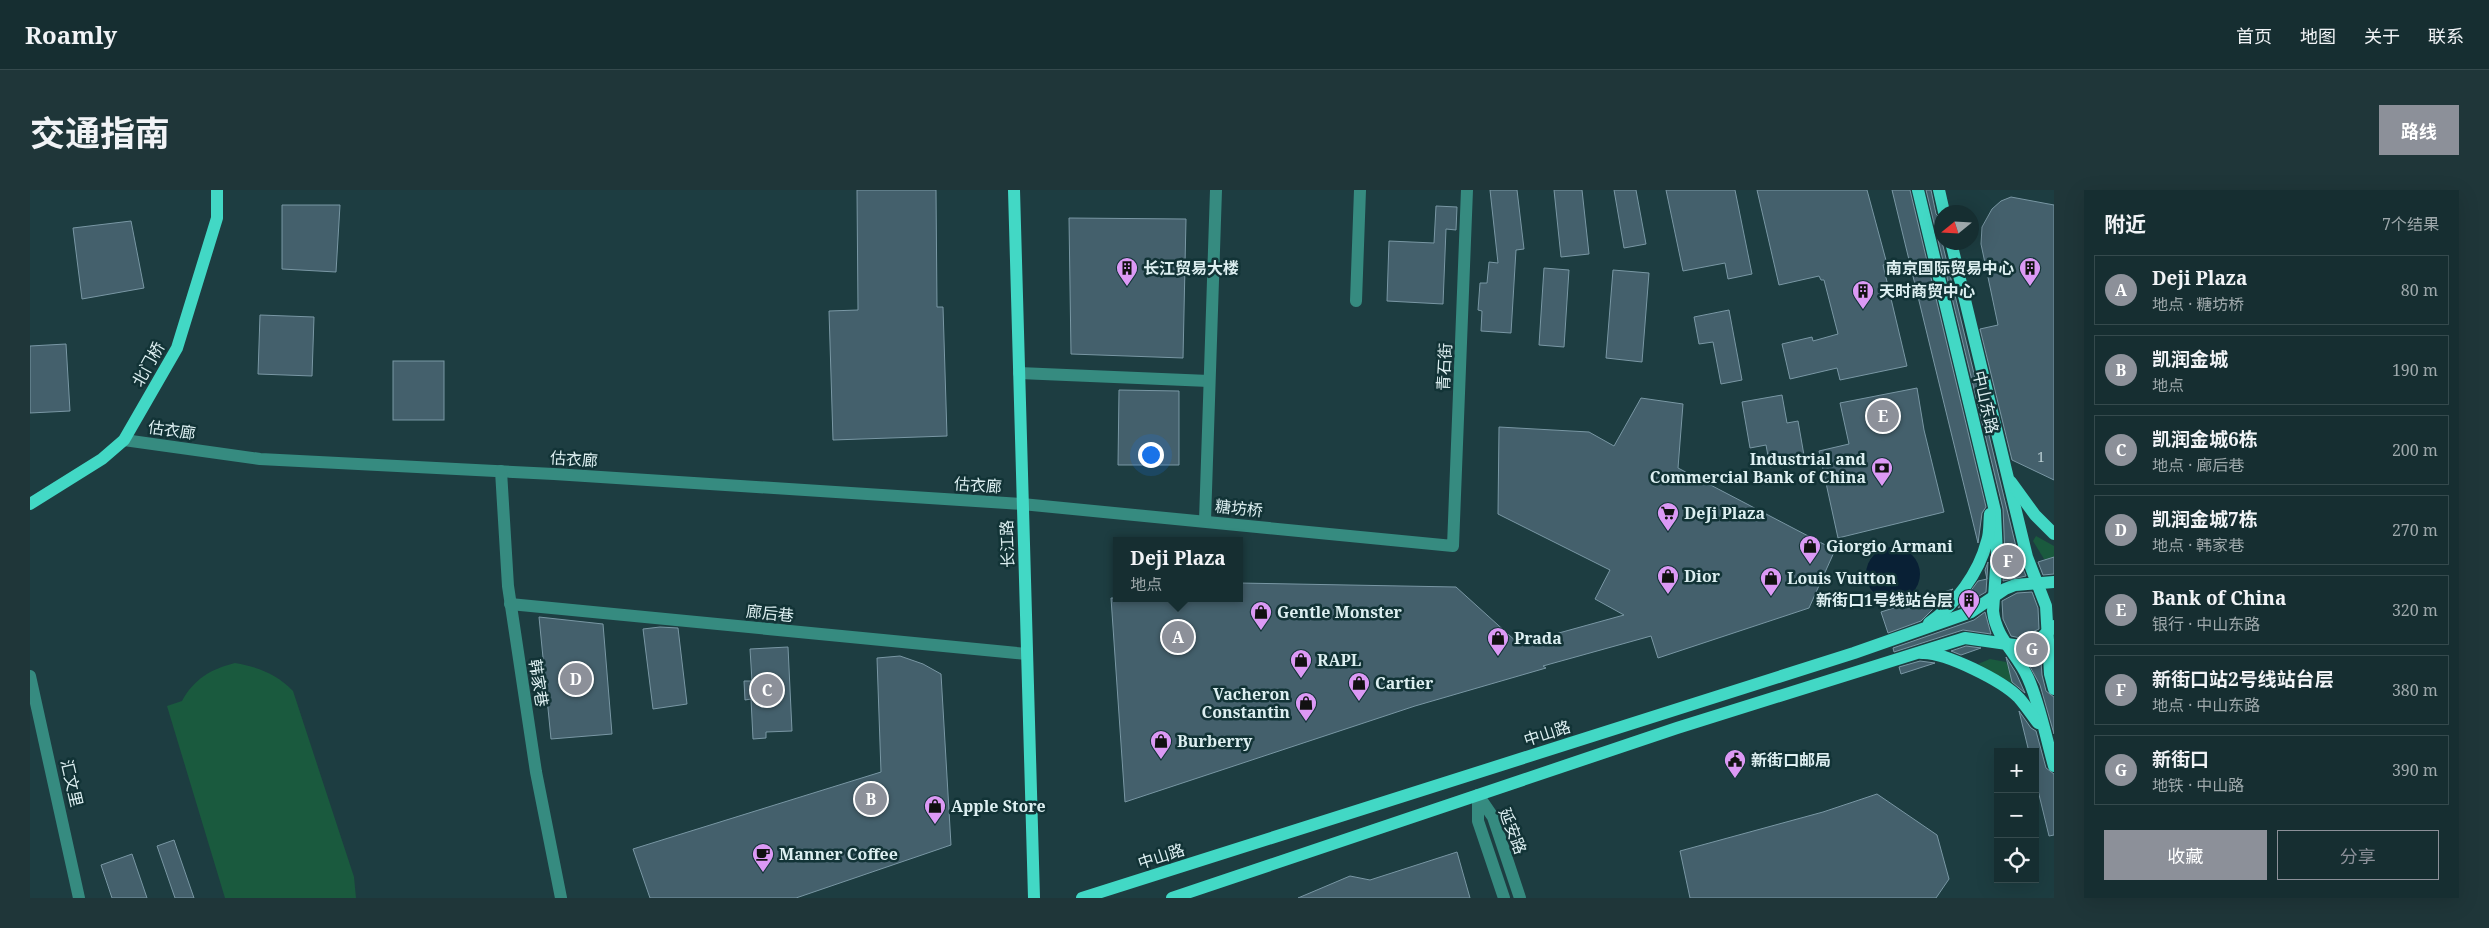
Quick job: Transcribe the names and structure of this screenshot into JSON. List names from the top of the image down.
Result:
{
  "streets": {
    "main road": [
      "北门桥",
      "中山东路",
      "长江路",
      "中山路"
    ],
    "street": [
      "青石街",
      "估衣廊",
      "糖坊桥",
      "廊后巷",
      "韩家巷",
      "汇文里",
      "延安路"
    ]
  },
  "crossings": [
    ["北门桥", "估衣廊"],
    ["青石街", "糖坊桥"],
    ["中山东路", "中山路"],
    ["估衣廊", "糖坊桥"],
    ["估衣廊", "长江路"],
    ["估衣廊", "韩家巷"],
    ["糖坊桥", "长江路"],
    ["长江路", "廊后巷"],
    ["廊后巷", "韩家巷"]
  ],
  "places": {
    "building": [
      "长江贸易大楼",
      "南京国际贸易中心",
      "天时商贸中心",
      "新街口1号线站台层"
    ],
    "bank": ["Industrial and Commercial Bank of China"],
    "supermarket": ["DeJi Plaza"],
    "shop": [
      "Giorgio Armani",
      "Dior",
      "Louis Vuitton",
      "Gentle Monster",
      "Prada",
      "RAPL",
      "Cartier",
      "Vacheron Constantin",
      "Burberry",
      "Apple Store"
    ],
    "public building": ["新街口邮局"],
    "cafe": ["Manner Coffee"]
  },
  "house_numbers": ["1"],
  "north": "left",
  "page": {
    "header": "Roamly",
    "nav": [
      "首页",
      "地图",
      "关于",
      "联系"
    ],
    "title": "交通指南",
    "buttons": [
      "路线",
      ["收藏", "分享"]
    ],
    "heading": ["附近", "7个结果"],
    "list": [
      {
        "mark": "A",
        "name": "Deji Plaza",
        "note": "地点 · 糖坊桥",
        "value": "80 m"
      },
      {
        "mark": "B",
        "name": "凯润金城",
        "note": "地点",
        "value": "190 m"
      },
      {
        "mark": "C",
        "name": "凯润金城6栋",
        "note": "地点 · 廊后巷",
        "value": "200 m"
      },
      {
        "mark": "D",
        "name": "凯润金城7栋",
        "note": "地点 · 韩家巷",
        "value": "270 m"
      },
      {
        "mark": "E",
        "name": "Bank of China",
        "note": "银行 · 中山东路",
        "value": "320 m"
      },
      {
        "mark": "F",
        "name": "新街口站2号线站台层",
        "note": "地点 · 中山东路",
        "value": "380 m"
      },
      {
        "mark": "G",
        "name": "新街口",
        "note": "地铁 · 中山路",
        "value": "390 m"
      }
    ],
    "pins": [
      "E",
      "F",
      "A",
      "G",
      "D",
      "C",
      "B"
    ],
    "popup": ["Deji Plaza", "地点"],
    "map_buttons": ["+", "−"]
  }
}
